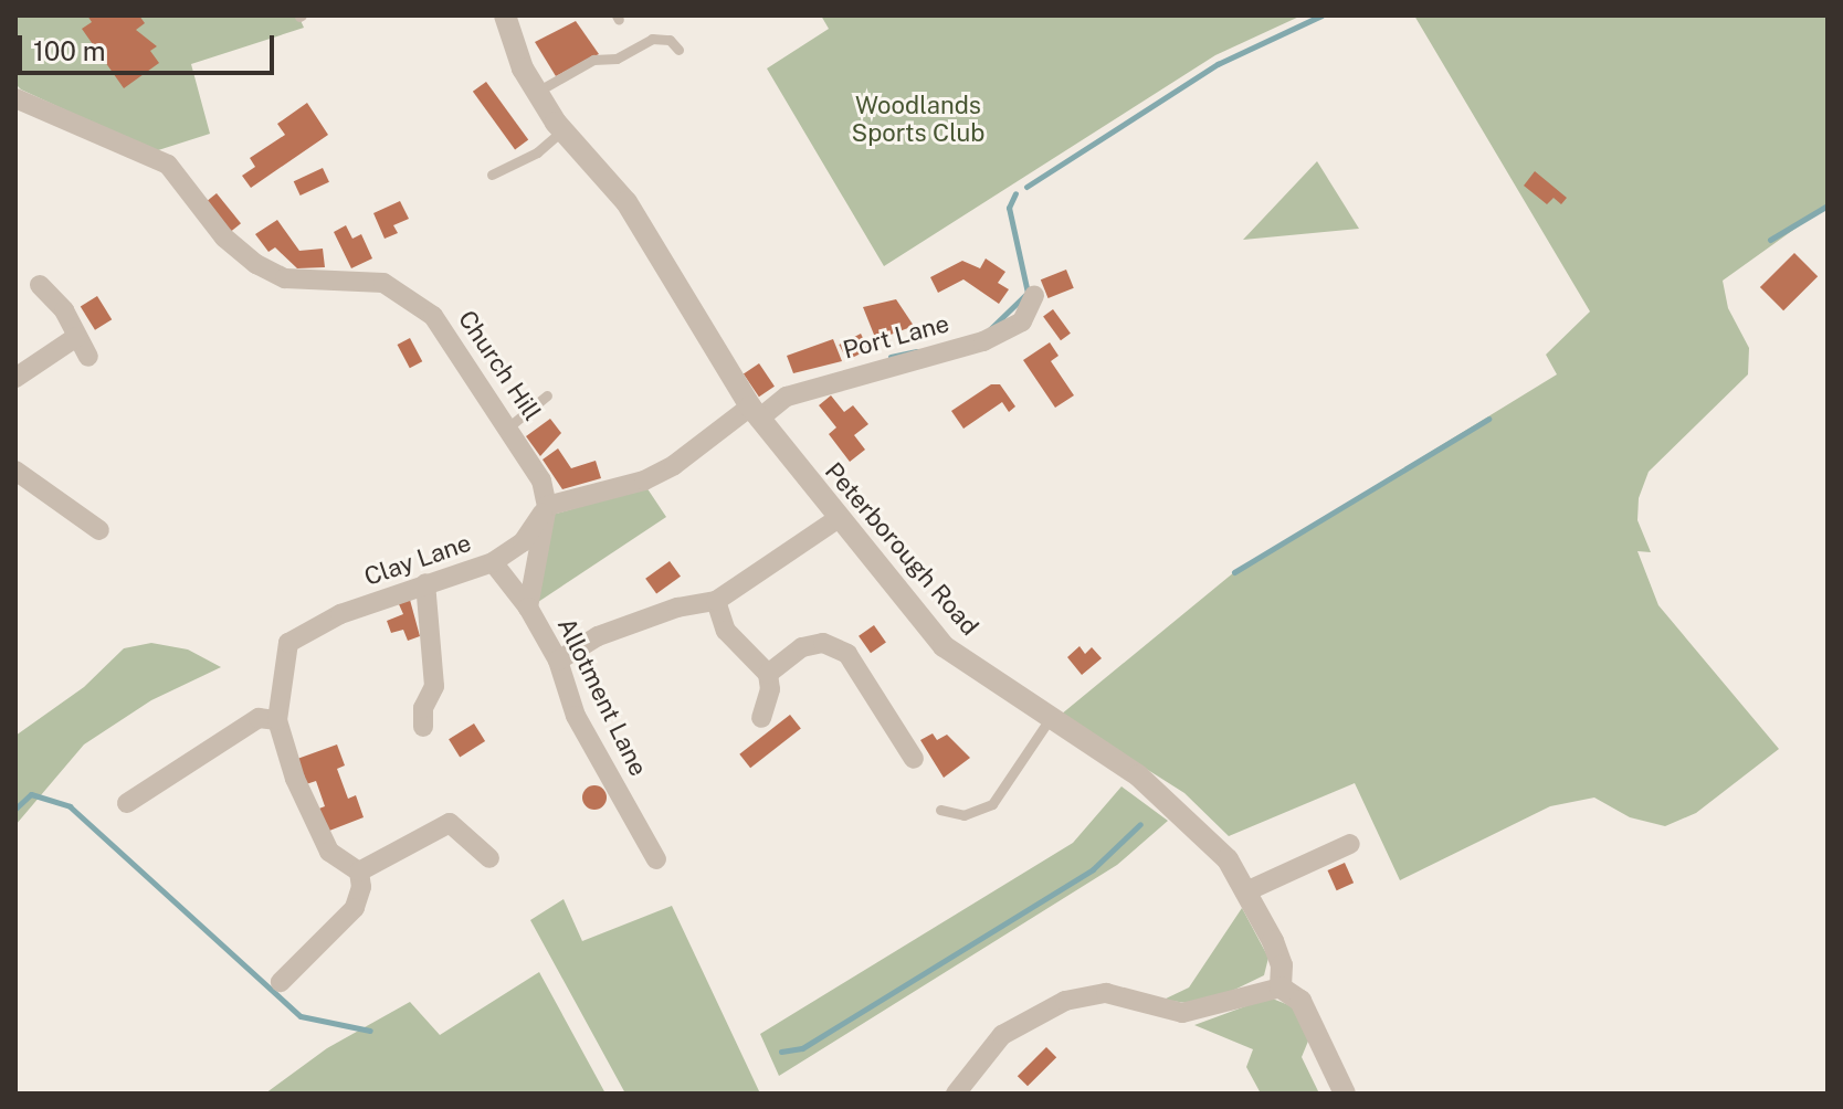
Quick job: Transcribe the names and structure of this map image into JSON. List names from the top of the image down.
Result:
{
  "streets": {
    "street": [
      "Port Lane",
      "Church Hill",
      "Peterborough Road",
      "Clay Lane",
      "Allotment Lane"
    ]
  },
  "crossings": [
    ["Port Lane", "Church Hill"],
    ["Port Lane", "Peterborough Road"],
    ["Port Lane", "Clay Lane"],
    ["Church Hill", "Clay Lane"],
    ["Clay Lane", "Allotment Lane"]
  ],
  "parks": ["Woodlands Sports Club"],
  "scale_bar": "100 m"
}
